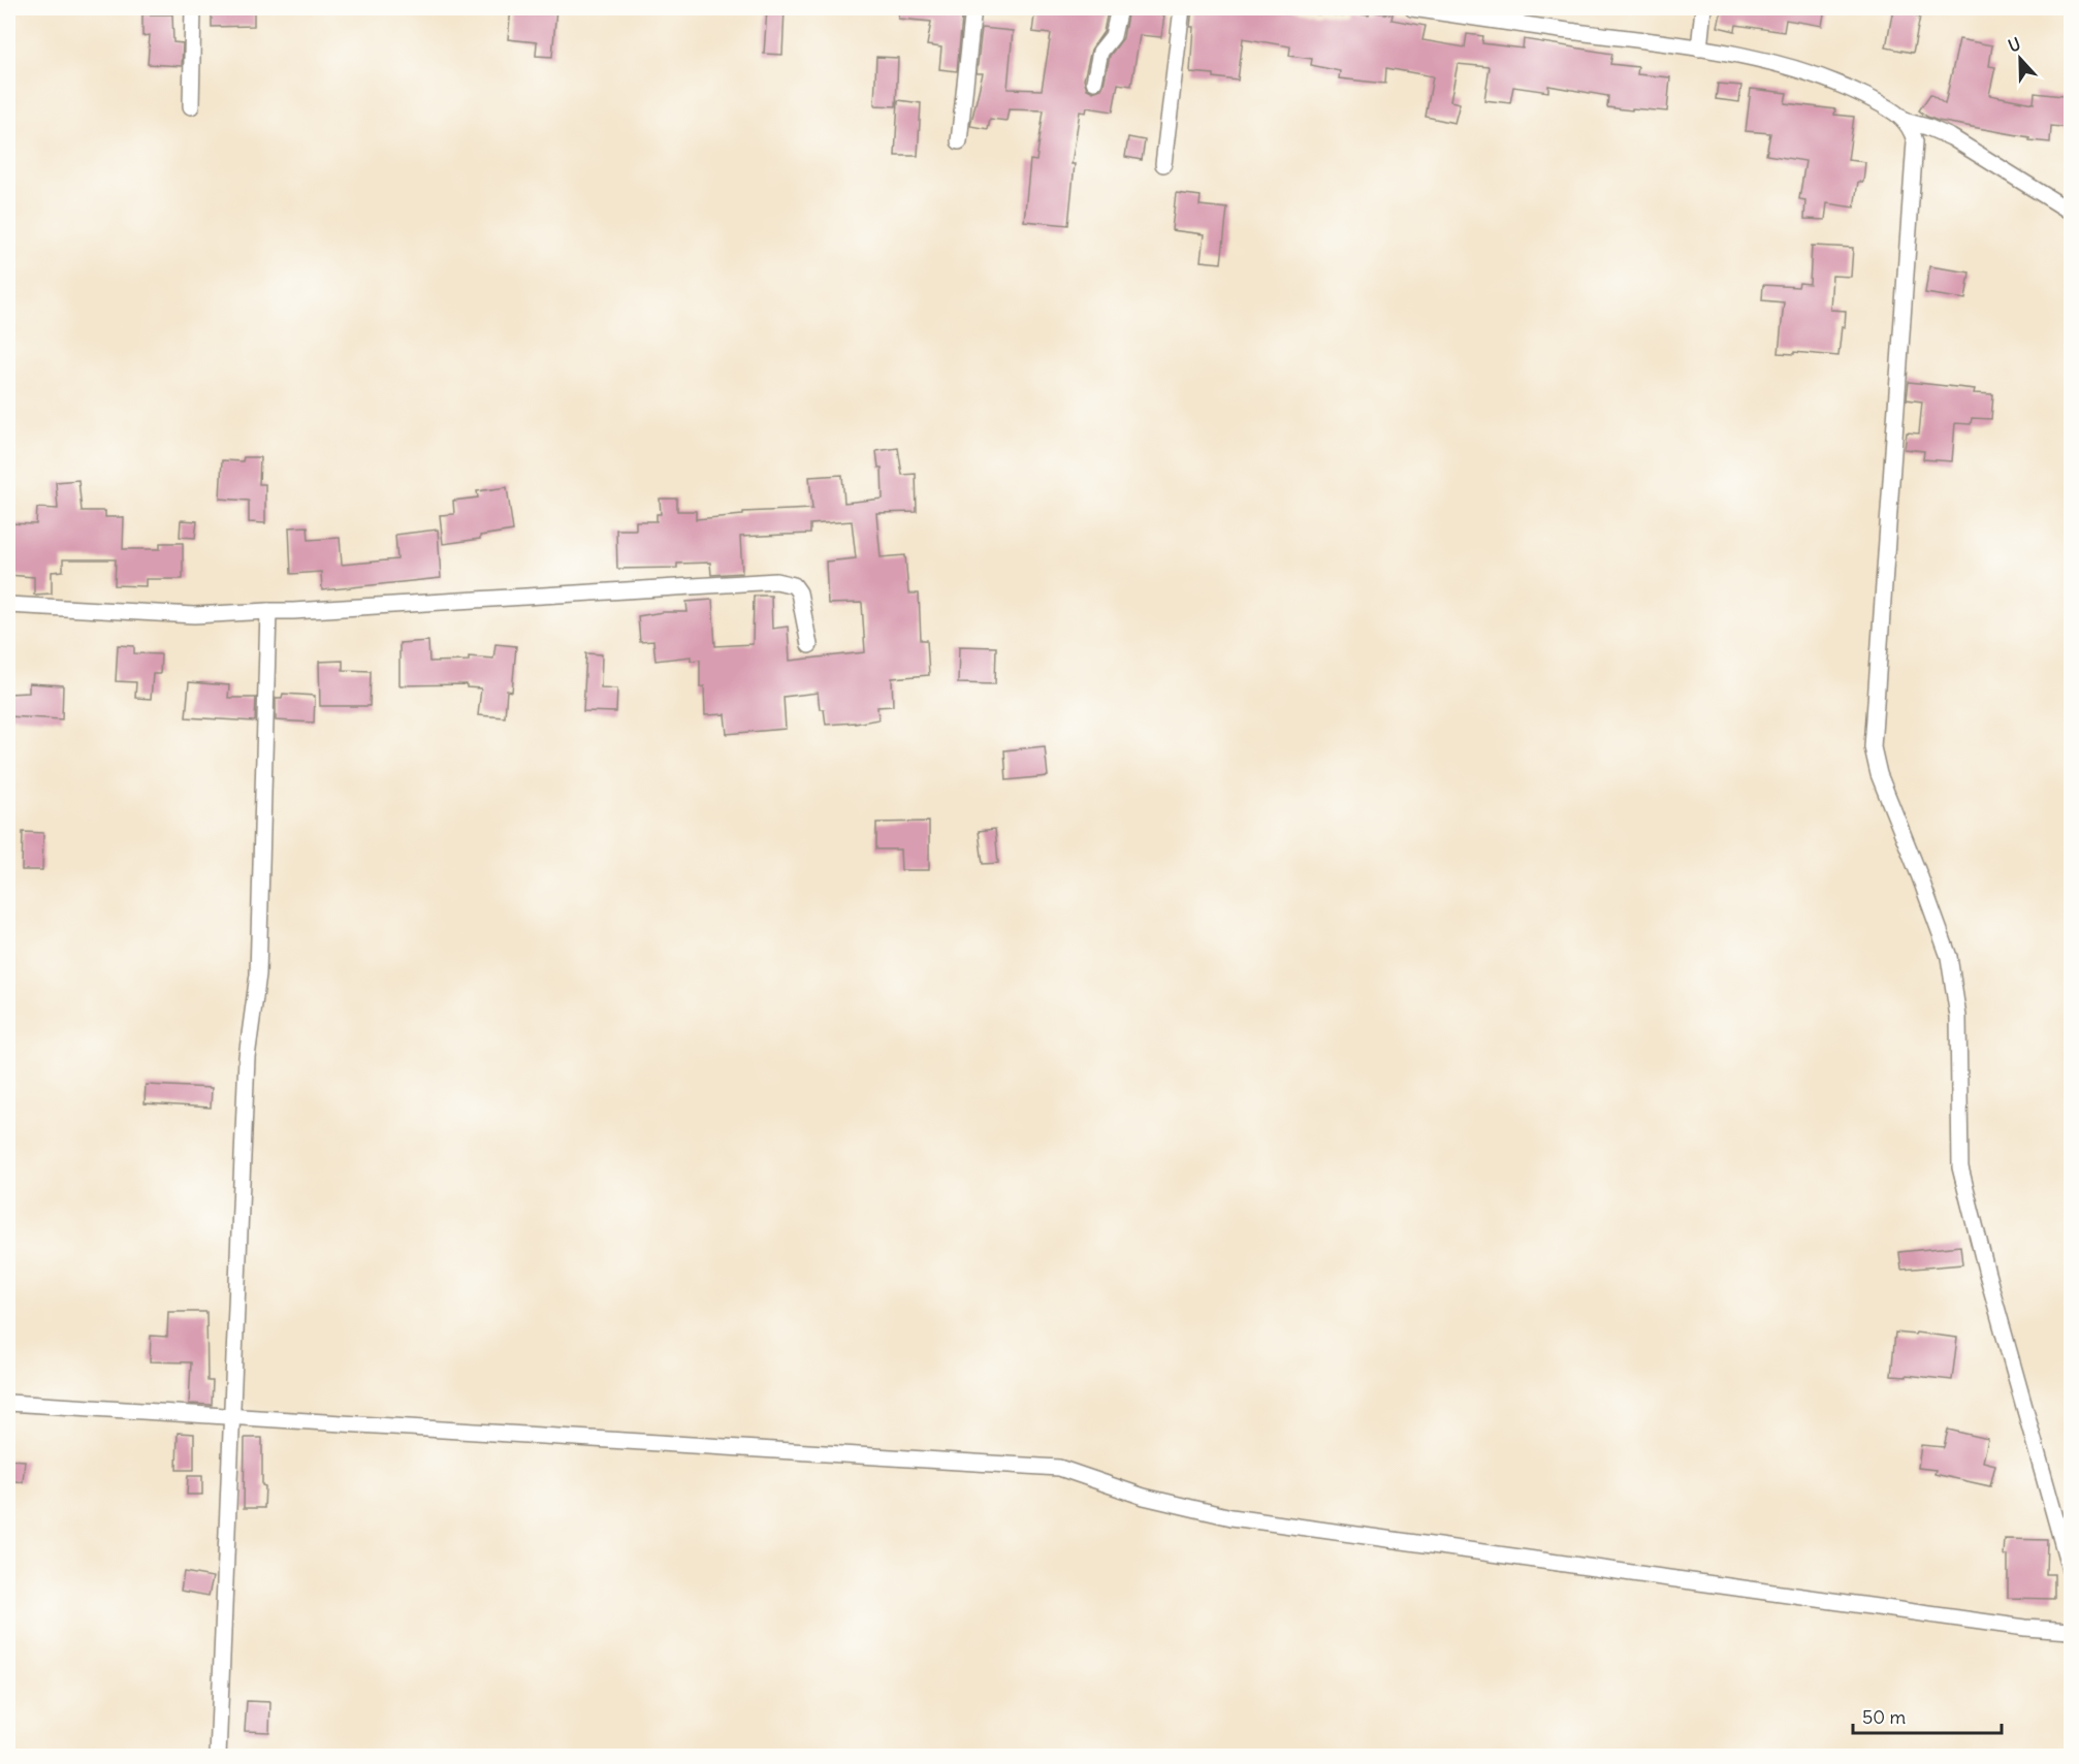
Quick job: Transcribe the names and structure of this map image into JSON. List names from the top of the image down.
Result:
{
  "scale_bar": "50 m",
  "north": "top"
}
